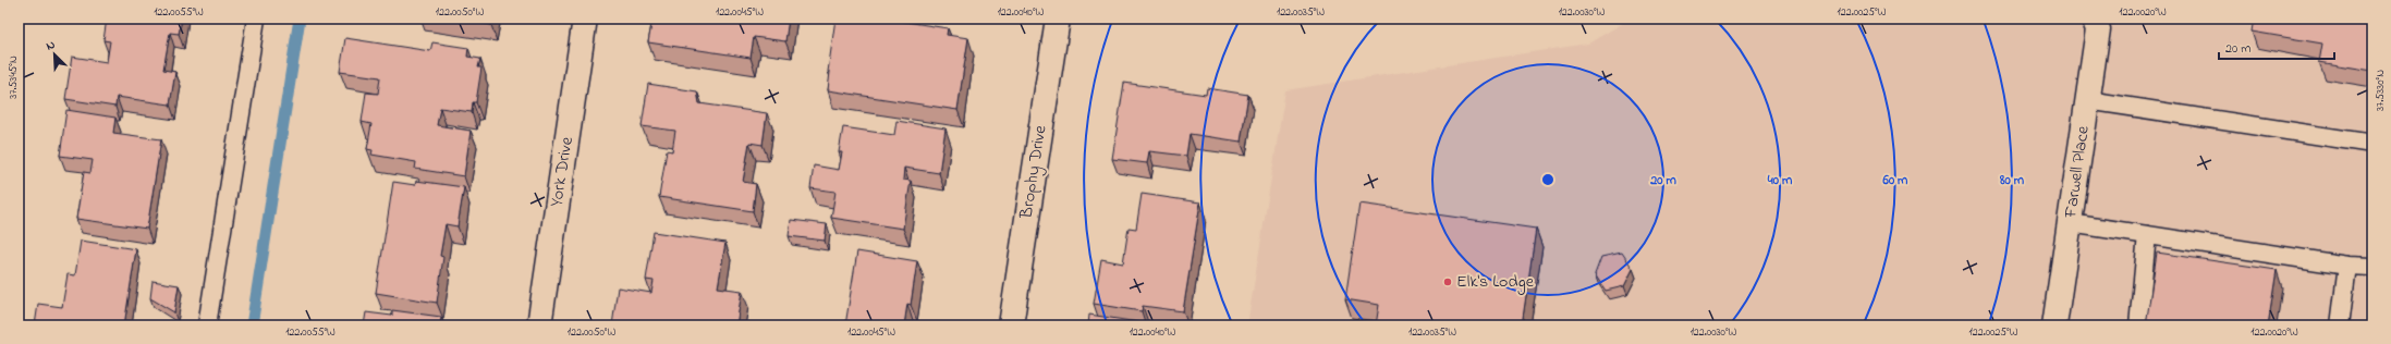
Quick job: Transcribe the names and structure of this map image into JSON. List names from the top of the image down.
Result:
{
  "streets": {
    "street": ["York Drive", "Brophy Drive", "Farwell Place"]
  },
  "places": ["Elk's Lodge"],
  "scale_bar": "20 m",
  "north": "top left",
  "coordinates": [
    "122.0055°W",
    "122.0050°W",
    "122.0045°W",
    "122.0040°W",
    "122.0035°W",
    "122.0030°W",
    "122.0025°W",
    "122.0020°W",
    "37.5345°N",
    "37.5330°N"
  ],
  "rings": [
    "20 m",
    "40 m",
    "60 m",
    "80 m"
  ]
}
